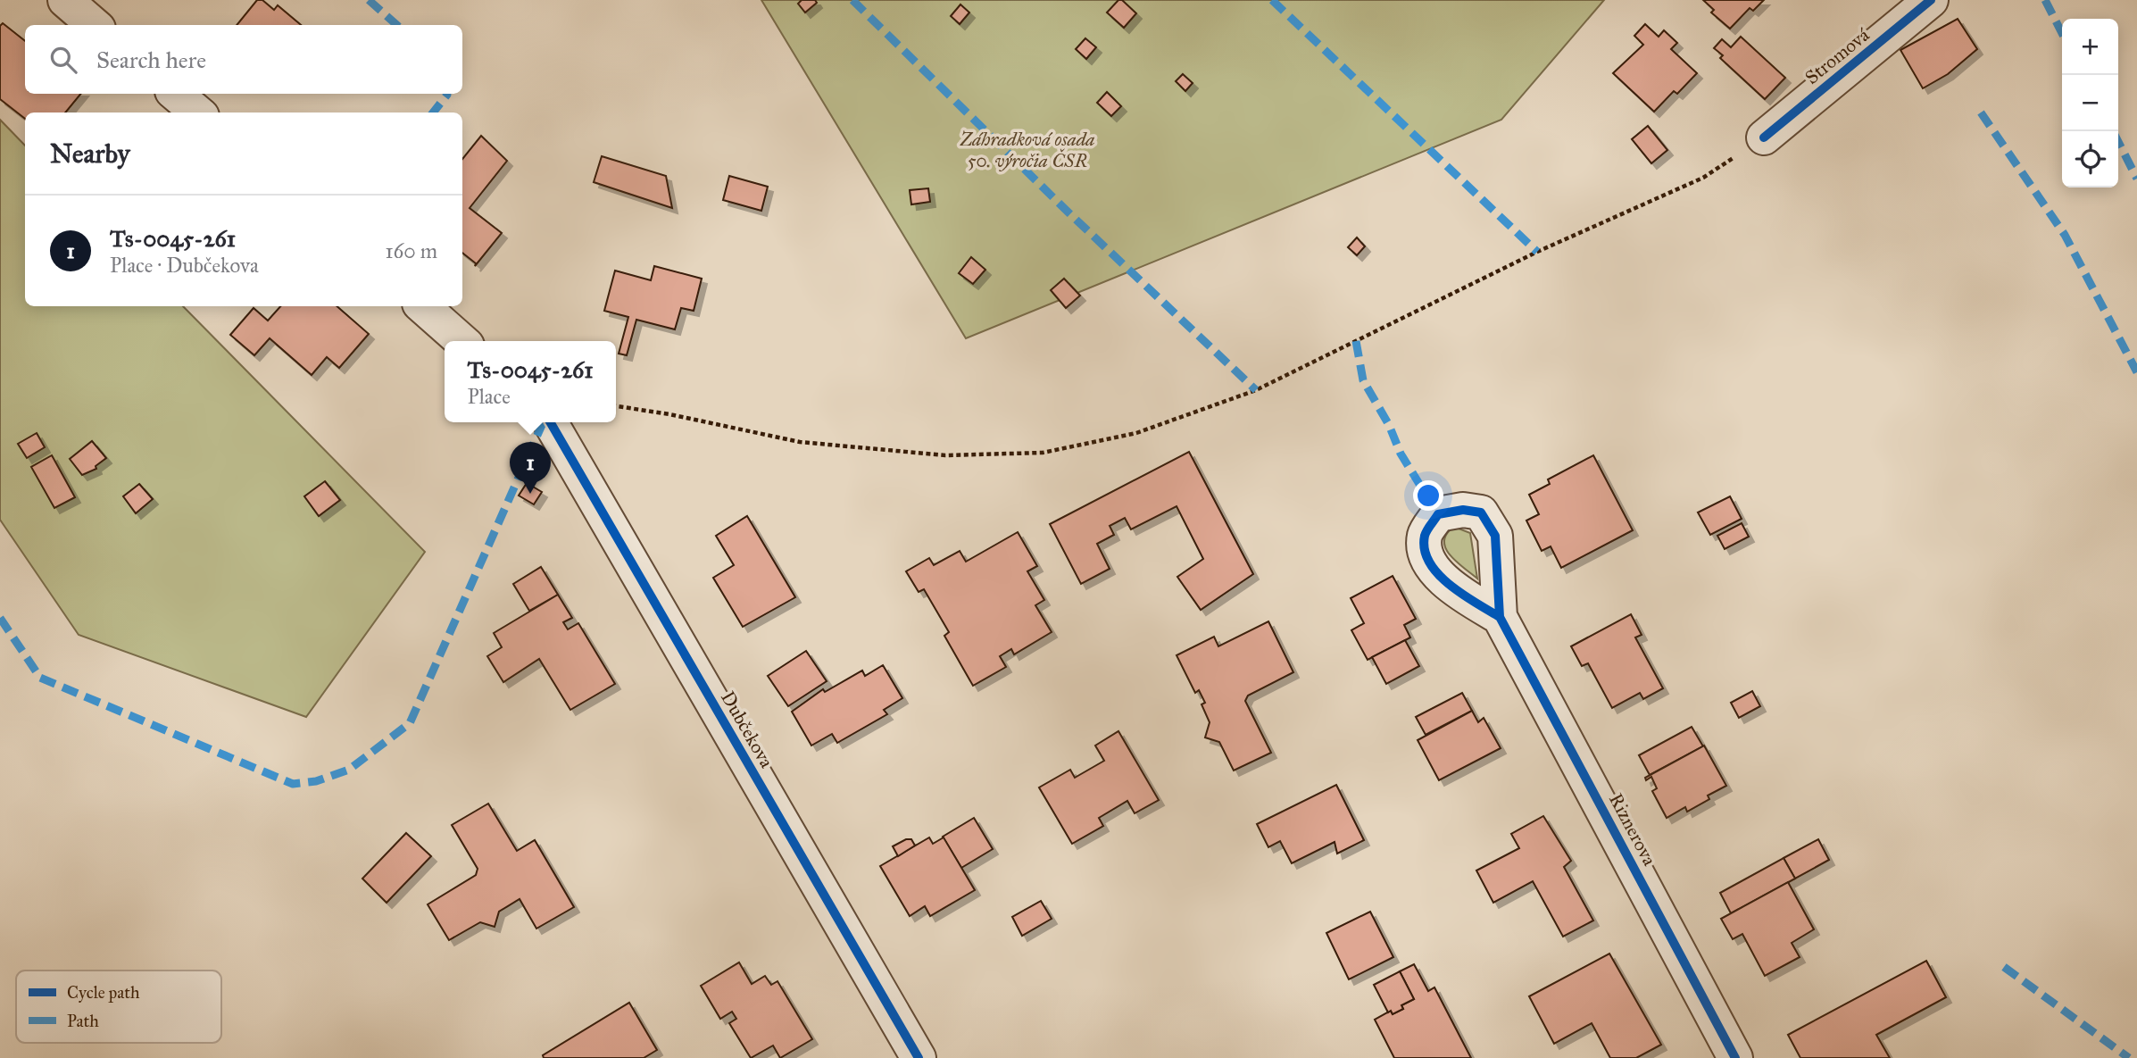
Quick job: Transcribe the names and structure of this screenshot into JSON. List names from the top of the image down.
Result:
{
  "streets": {
    "street": ["Stromová", "Dubčekova", "Riznerova"]
  },
  "parks": ["Záhradková osada 50. výročia ČSR"],
  "legend": ["Cycle path", "Path"],
  "page": {
    "map_buttons": ["+", "−"],
    "search": "Search here",
    "heading": "Nearby",
    "list": [
      {
        "mark": "1",
        "name": "Ts-0045-261",
        "note": "Place · Dubčekova",
        "value": "160 m"
      }
    ],
    "popup": ["Ts-0045-261", "Place"],
    "pins": "1"
  }
}
